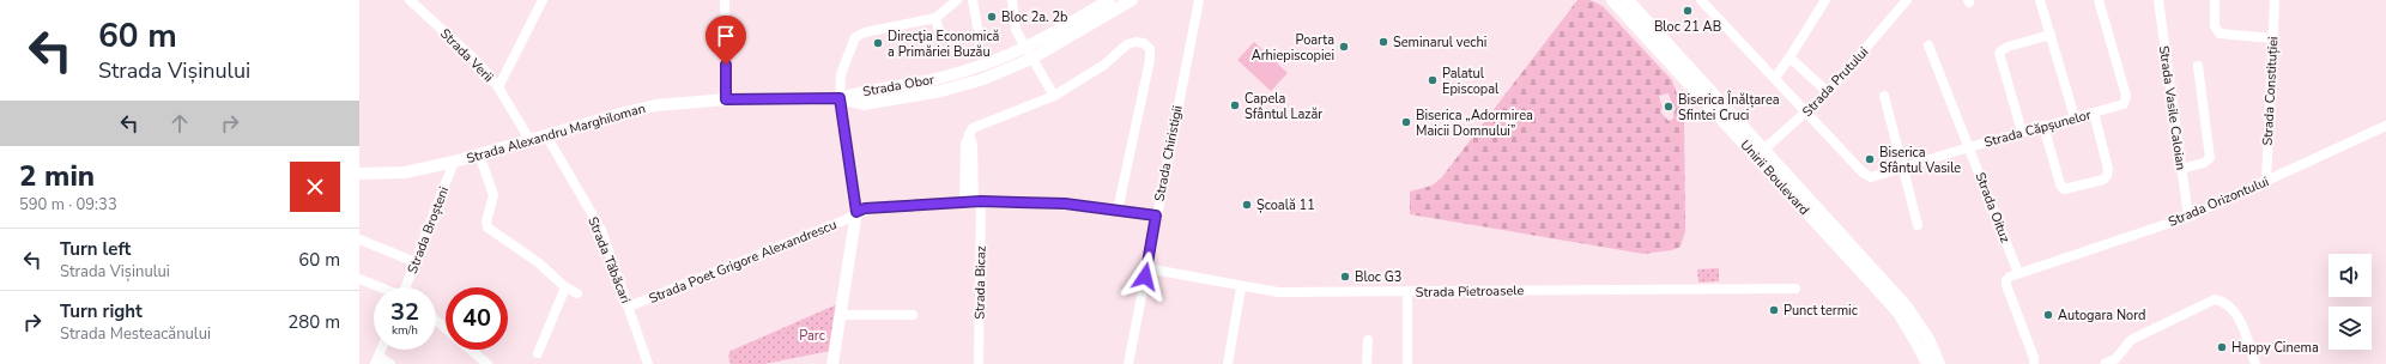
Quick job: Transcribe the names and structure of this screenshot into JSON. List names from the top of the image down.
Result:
{
  "streets": {
    "main road": ["Strada Obor", "Strada Alexandru Marghiloman", "Unirii Boulevard"],
    "street": [
      "Strada Verii",
      "Strada Prutului",
      "Strada Constituției",
      "Strada Vasile Caloian",
      "Strada Căpșunelor",
      "Strada Chiristigii",
      "Strada Orizontului",
      "Strada Oituz",
      "Strada Broșteni",
      "Strada Tăbăcari",
      "Strada Poet Grigore Alexandrescu",
      "Strada Bicaz",
      "Strada Pietroasele"
    ]
  },
  "crossings": [
    ["Strada Verii", "Strada Alexandru Marghiloman"],
    ["Strada Prutului", "Strada Căpșunelor"],
    ["Strada Prutului", "Unirii Boulevard"],
    ["Strada Obor", "Strada Alexandru Marghiloman"],
    ["Strada Constituției", "Strada Orizontului"],
    ["Strada Vasile Caloian", "Strada Orizontului"],
    ["Strada Căpșunelor", "Strada Oituz"],
    ["Strada Alexandru Marghiloman", "Strada Broșteni"],
    ["Strada Alexandru Marghiloman", "Strada Tăbăcari"],
    ["Strada Chiristigii", "Strada Poet Grigore Alexandrescu"],
    ["Strada Chiristigii", "Strada Pietroasele"],
    ["Strada Orizontului", "Strada Oituz"],
    ["Strada Tăbăcari", "Strada Poet Grigore Alexandrescu"],
    ["Strada Poet Grigore Alexandrescu", "Strada Bicaz"]
  ],
  "parks": ["Parc"],
  "places": [
    "Bloc 21 AB",
    "Bloc 2a. 2b",
    "Seminarul vechi",
    "Direcţia Economică a Primăriei Buzău",
    "Poarta Arhiepiscopiei",
    "Palatul Episcopal",
    "Capela Sfântul Lazăr",
    "Biserica Înălțarea Sfintei Cruci",
    "Biserica „Adormirea Maicii Domnului”",
    "Biserica Sfântul Vasile",
    "Școală 11",
    "Bloc G3",
    "Punct termic",
    "Autogara Nord",
    "Happy Cinema"
  ],
  "page": {
    "turn": ["60 m", "Strada Vișinului"],
    "heading": ["2 min", "590 m · 09:33"],
    "list": [
      {
        "name": "Turn left",
        "note": "Strada Vișinului",
        "value": "60 m"
      },
      {
        "name": "Turn right",
        "note": "Strada Mesteacănului",
        "value": "280 m"
      }
    ],
    "speed": "32 km/h",
    "limit": "40"
  }
}
